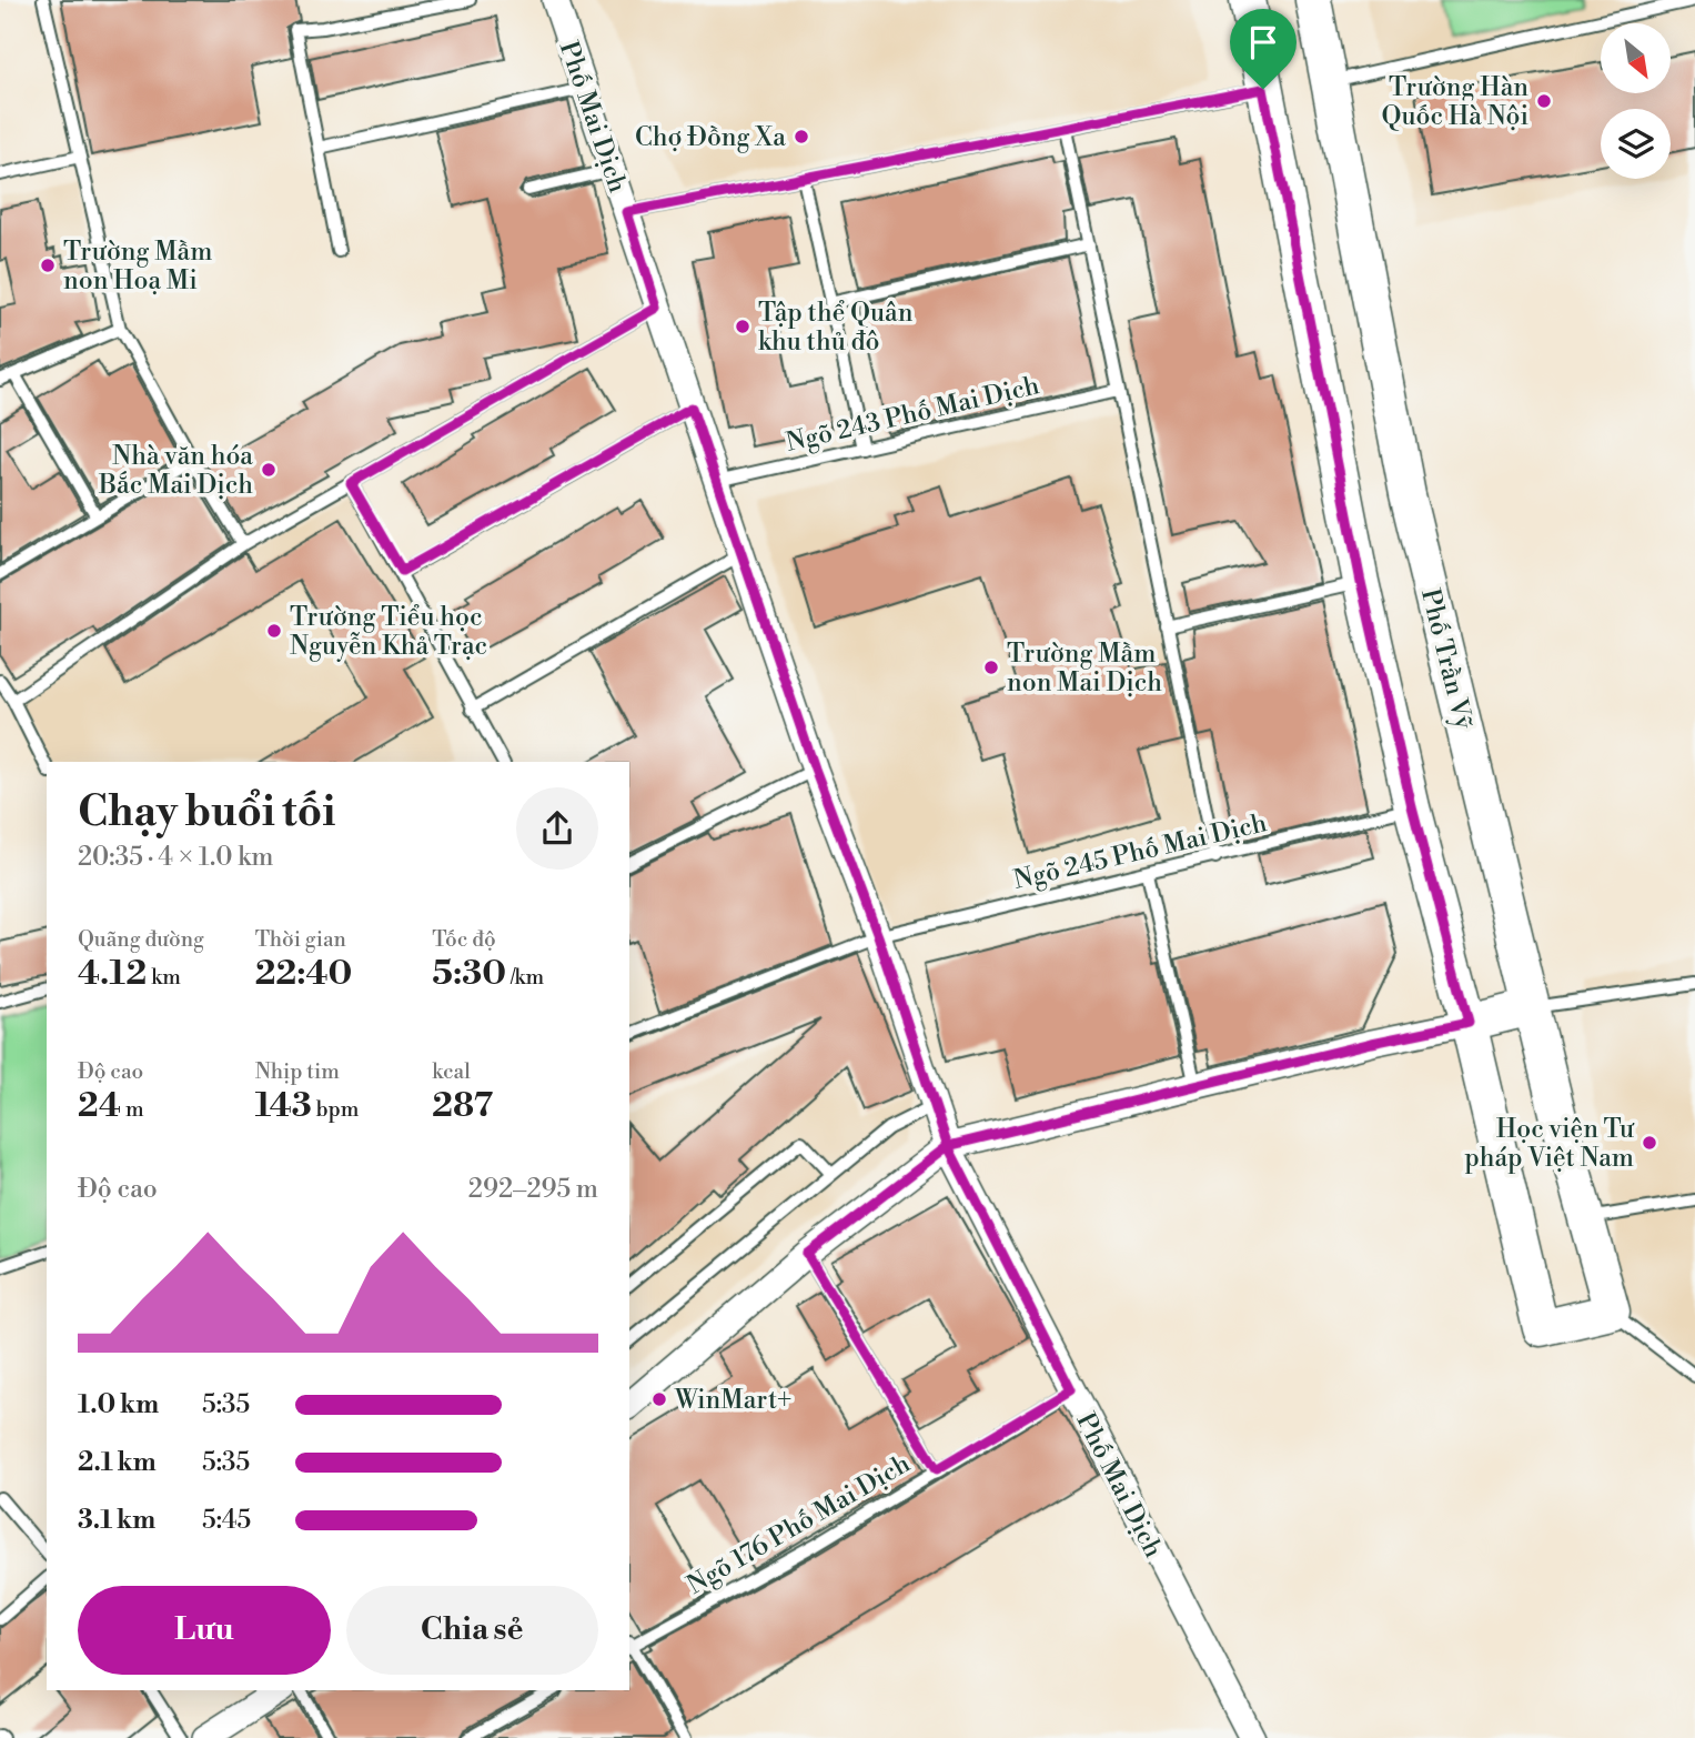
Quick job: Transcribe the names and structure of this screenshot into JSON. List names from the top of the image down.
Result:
{
  "streets": {
    "main road": ["Phố Trần Vỹ"],
    "street": ["Phố Mai Dịch"],
    "lane": ["Ngõ 243 Phố Mai Dịch", "Ngõ 245 Phố Mai Dịch", "Ngõ 176 Phố Mai Dịch"]
  },
  "crossings": [
    ["Phố Mai Dịch", "Ngõ 243 Phố Mai Dịch"],
    ["Phố Mai Dịch", "Ngõ 245 Phố Mai Dịch"],
    ["Phố Mai Dịch", "Ngõ 176 Phố Mai Dịch"]
  ],
  "places": [
    "Trường Hàn Quốc Hà Nội",
    "Chợ Đồng Xa",
    "Trường Mầm non Hoạ Mi",
    "Tập thể Quân khu thủ đô",
    "Nhà văn hóa Bắc Mai Dịch",
    "Trường Tiểu học Nguyễn Khả Trạc",
    "Trường Mầm non Mai Dịch",
    "Học viện Tư pháp Việt Nam",
    "WinMart+"
  ],
  "north": "bottom right",
  "page": {
    "heading": ["Chạy buổi tối", "20:35 · 4 × 1.0 km"],
    "stats": [
      ["Quãng đường", "4.12 km"],
      ["Thời gian", "22:40"],
      ["Tốc độ", "5:30 /km"],
      ["Độ cao", "24 m"],
      ["Nhịp tim", "143 bpm"],
      ["kcal", "287"]
    ],
    "chart": ["Độ cao", "292–295 m"],
    "list": [
      {
        "name": "1.0 km",
        "note": "5:35"
      },
      {
        "name": "2.1 km",
        "note": "5:35"
      },
      {
        "name": "3.1 km",
        "note": "5:45"
      }
    ],
    "buttons": ["Lưu", "Chia sẻ"]
  }
}
